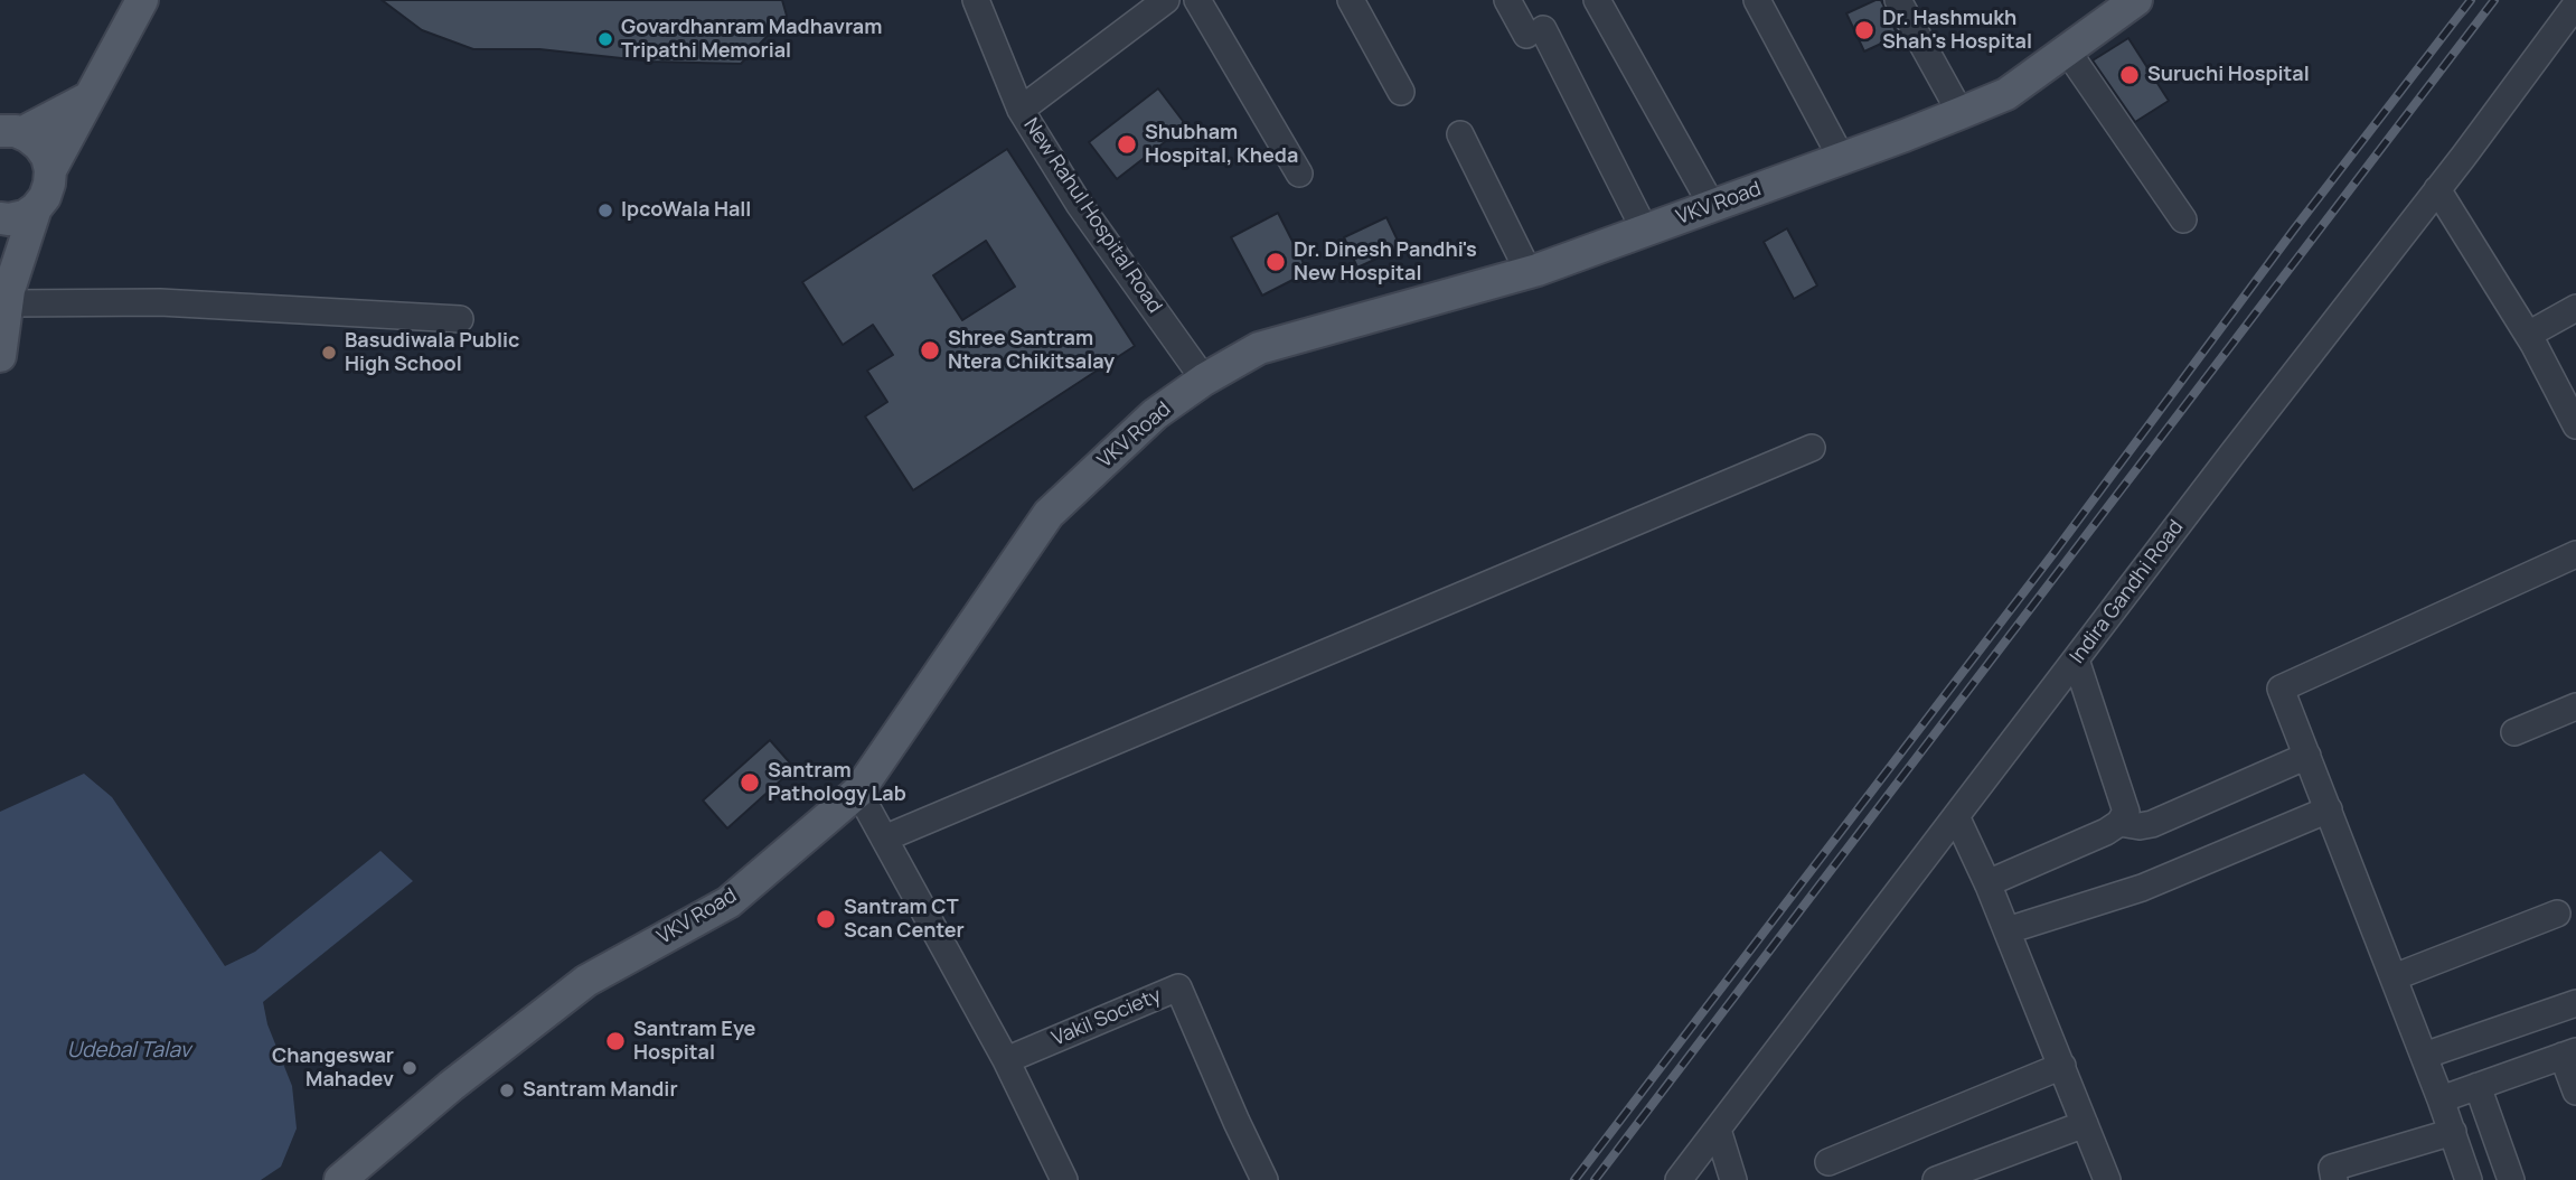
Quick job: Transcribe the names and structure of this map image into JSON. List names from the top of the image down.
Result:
{
  "streets": {
    "main road": ["VKV Road"],
    "street": ["New Rahul Hospital Road", "Indira Gandhi Road", "Vakil Society"]
  },
  "crossings": [
    ["VKV Road", "New Rahul Hospital Road"]
  ],
  "water": ["Udebal Talav"],
  "places": [
    "Dr. Hashmukh Shah's Hospital",
    "Govardhanram Madhavram Tripathi Memorial",
    "Suruchi Hospital",
    "Shubham Hospital, Kheda",
    "IpcoWala Hall",
    "Dr. Dinesh Pandhi's New Hospital",
    "Shree Santram Ntera Chikitsalay",
    "Basudiwala Public High School",
    "Santram Pathology Lab",
    "Santram CT Scan Center",
    "Santram Eye Hospital",
    "Changeswar Mahadev",
    "Santram Mandir"
  ]
}
